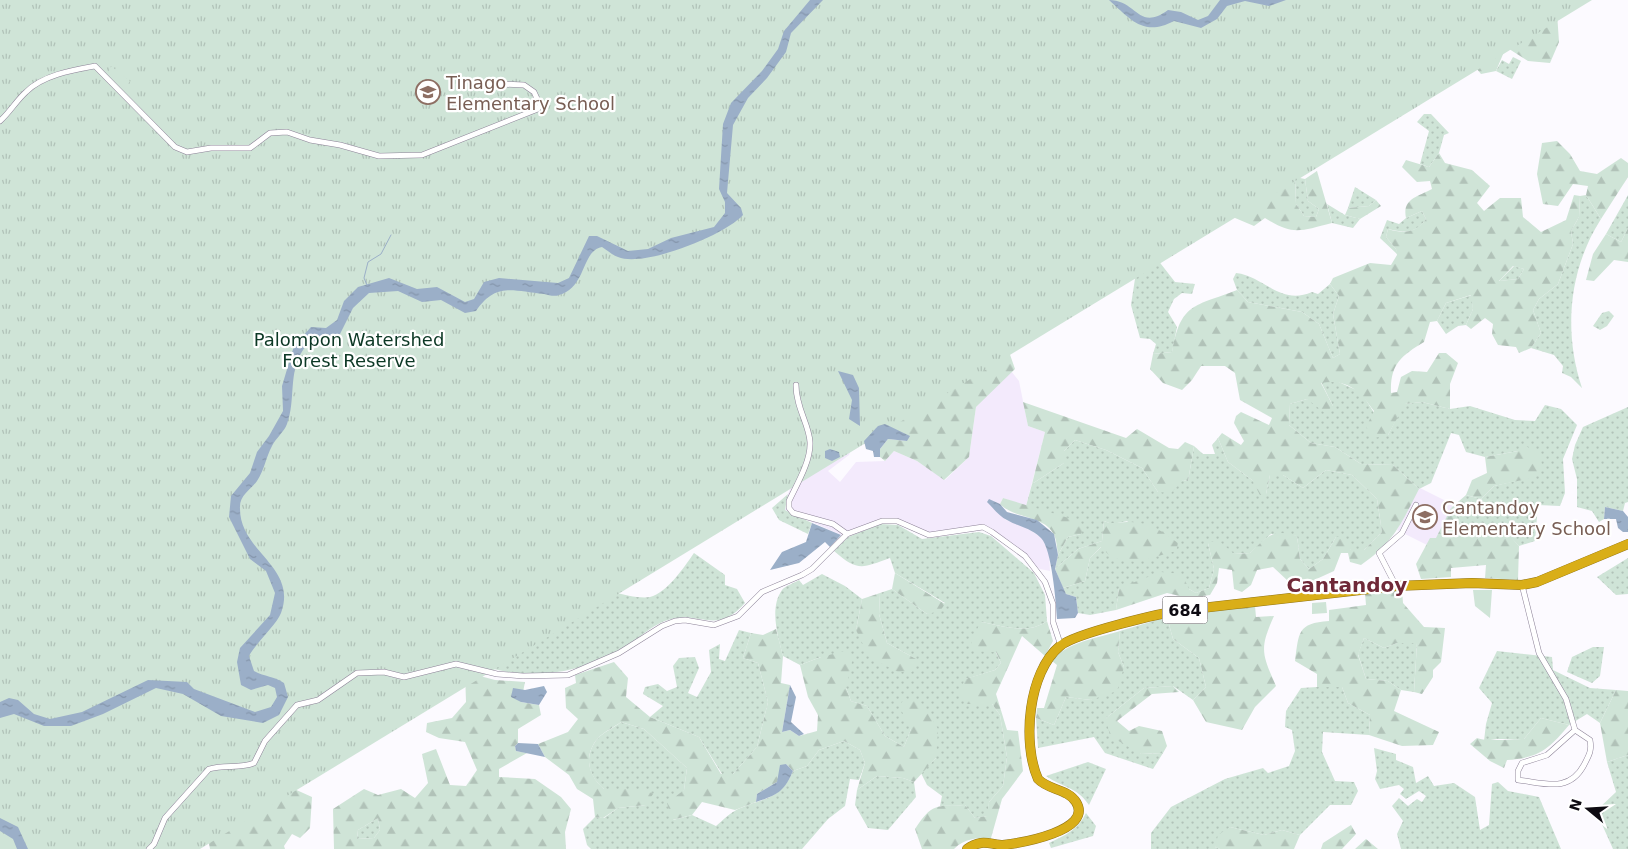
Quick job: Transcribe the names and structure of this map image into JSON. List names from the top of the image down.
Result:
{
  "streets": {
    "highway": ["684"]
  },
  "districts": ["Cantandoy"],
  "parks": ["Palompon Watershed Forest Reserve"],
  "places": {
    "school or university": ["Tinago Elementary School", "Cantandoy Elementary School"]
  },
  "north": "left"
}
